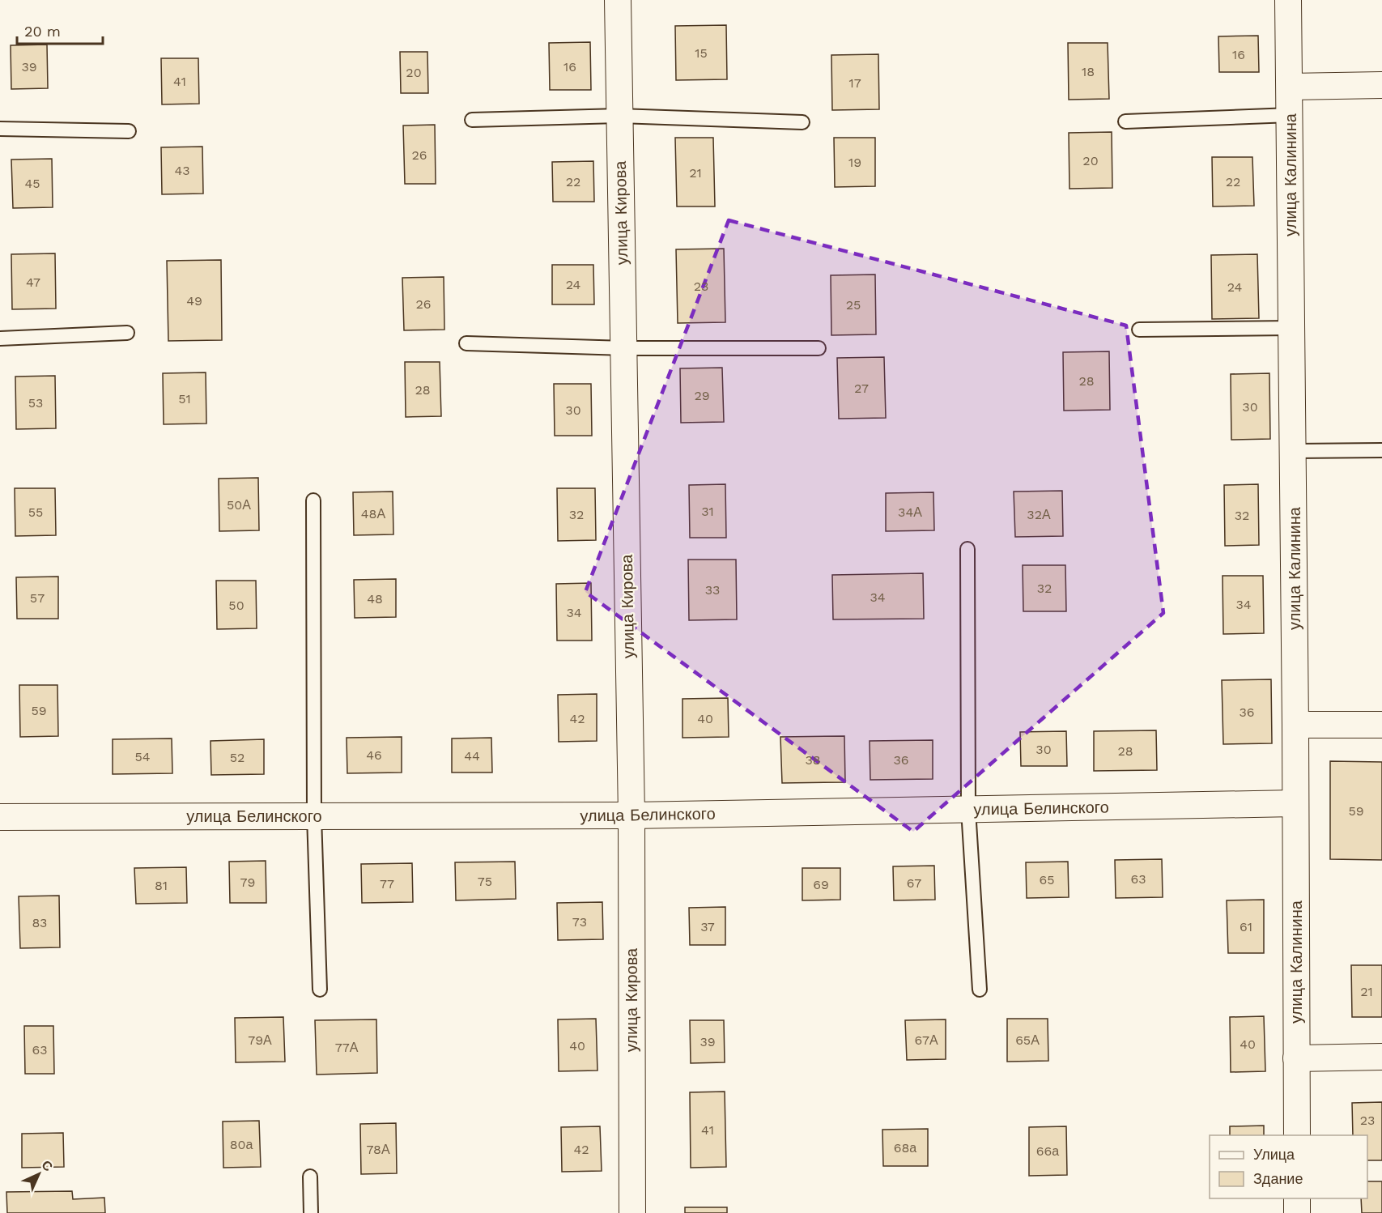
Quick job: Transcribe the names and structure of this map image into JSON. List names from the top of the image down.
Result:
{
  "streets": {
    "street": ["улица Калинина", "улица Кирова", "улица Белинского"]
  },
  "crossings": [
    ["улица Калинина", "улица Белинского"],
    ["улица Кирова", "улица Белинского"]
  ],
  "house_numbers": [
    "15",
    "16",
    "39",
    "16",
    "18",
    "20",
    "41",
    "17",
    "26",
    "20",
    "19",
    "43",
    "21",
    "22",
    "22",
    "45",
    "47",
    "24",
    "23",
    "24",
    "49",
    "26",
    "25",
    "28",
    "27",
    "28",
    "29",
    "51",
    "53",
    "30",
    "30",
    "50А",
    "31",
    "55",
    "34А",
    "48А",
    "32",
    "32А",
    "32",
    "32",
    "33",
    "34",
    "57",
    "48",
    "34",
    "50",
    "34",
    "59",
    "36",
    "42",
    "40",
    "30",
    "28",
    "46",
    "44",
    "54",
    "52",
    "38",
    "36",
    "59",
    "63",
    "65",
    "75",
    "79",
    "67",
    "77",
    "69",
    "81",
    "73",
    "83",
    "37",
    "61",
    "21",
    "79А",
    "67А",
    "65А",
    "39",
    "40",
    "40",
    "77А",
    "63",
    "23",
    "41",
    "80а",
    "68а",
    "78А",
    "42",
    "66а"
  ],
  "legend": ["Улица", "Здание"],
  "scale_bar": "20 m",
  "north": "top right"
}
